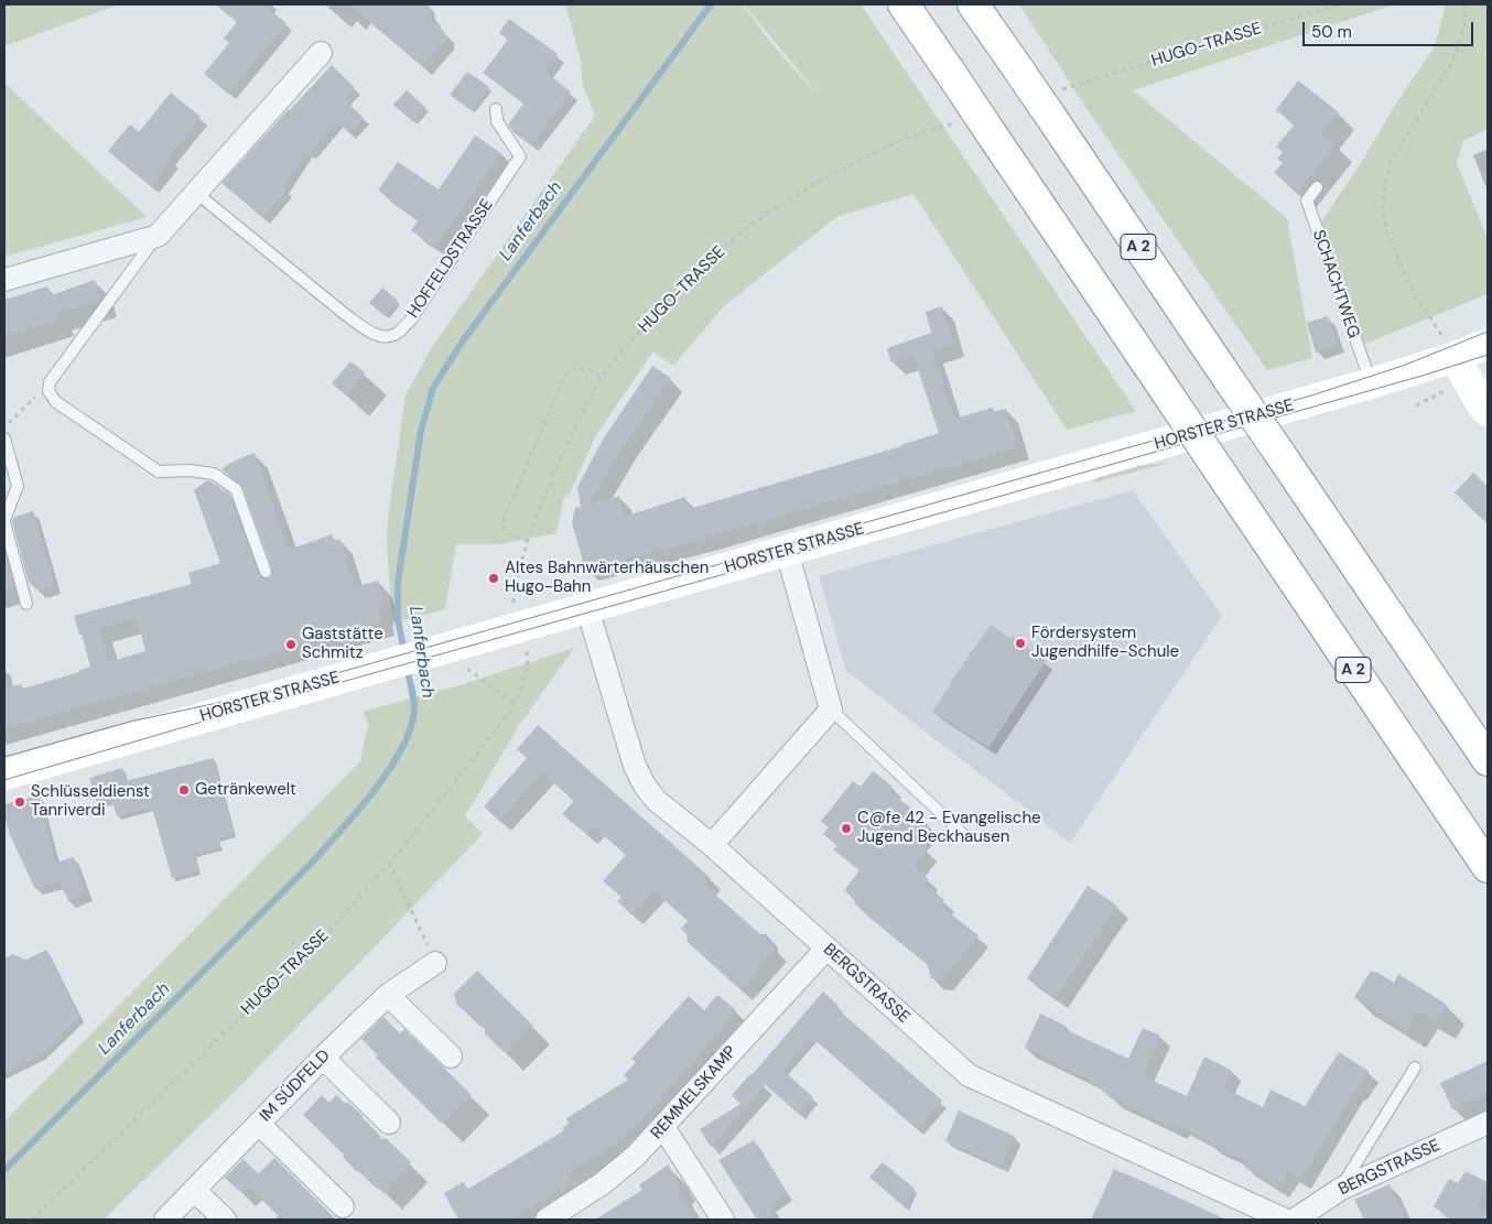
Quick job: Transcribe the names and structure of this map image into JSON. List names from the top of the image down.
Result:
{
  "streets": {
    "main road": ["A 2", "HORSTER STRASSE"],
    "street": ["BERGSTRASSE", "IM SÜDFELD", "REMMELSKAMP"],
    "lane": ["HOFFELDSTRASSE", "SCHACHTWEG"],
    "path": ["HUGO-TRASSE"]
  },
  "crossings": [
    ["SCHACHTWEG", "HORSTER STRASSE"],
    ["HORSTER STRASSE", "BERGSTRASSE"],
    ["BERGSTRASSE", "REMMELSKAMP"]
  ],
  "water": ["Lanferbach"],
  "places": [
    "Altes Bahnwärterhäuschen Hugo-Bahn",
    "Fördersystem Jugendhilfe-Schule",
    "Gaststätte Schmitz",
    "Getränkewelt",
    "Schlüsseldienst Tanriverdi",
    "C@fe 42 - Evangelische Jugend Beckhausen"
  ],
  "scale_bar": "50 m"
}
